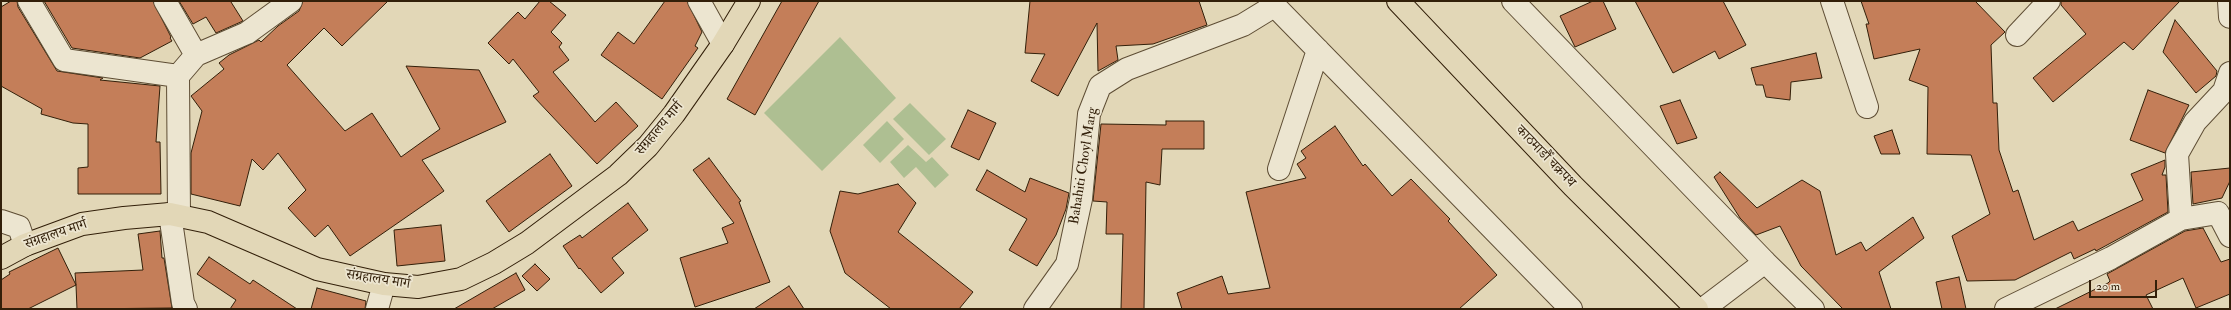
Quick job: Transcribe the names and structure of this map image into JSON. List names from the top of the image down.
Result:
{
  "streets": {
    "main road": ["संग्रहालय मार्ग", "काठमाडाैँ चक्रपथ"],
    "street": ["Bahahiti Choyl Marg"]
  },
  "scale_bar": "20 m"
}
